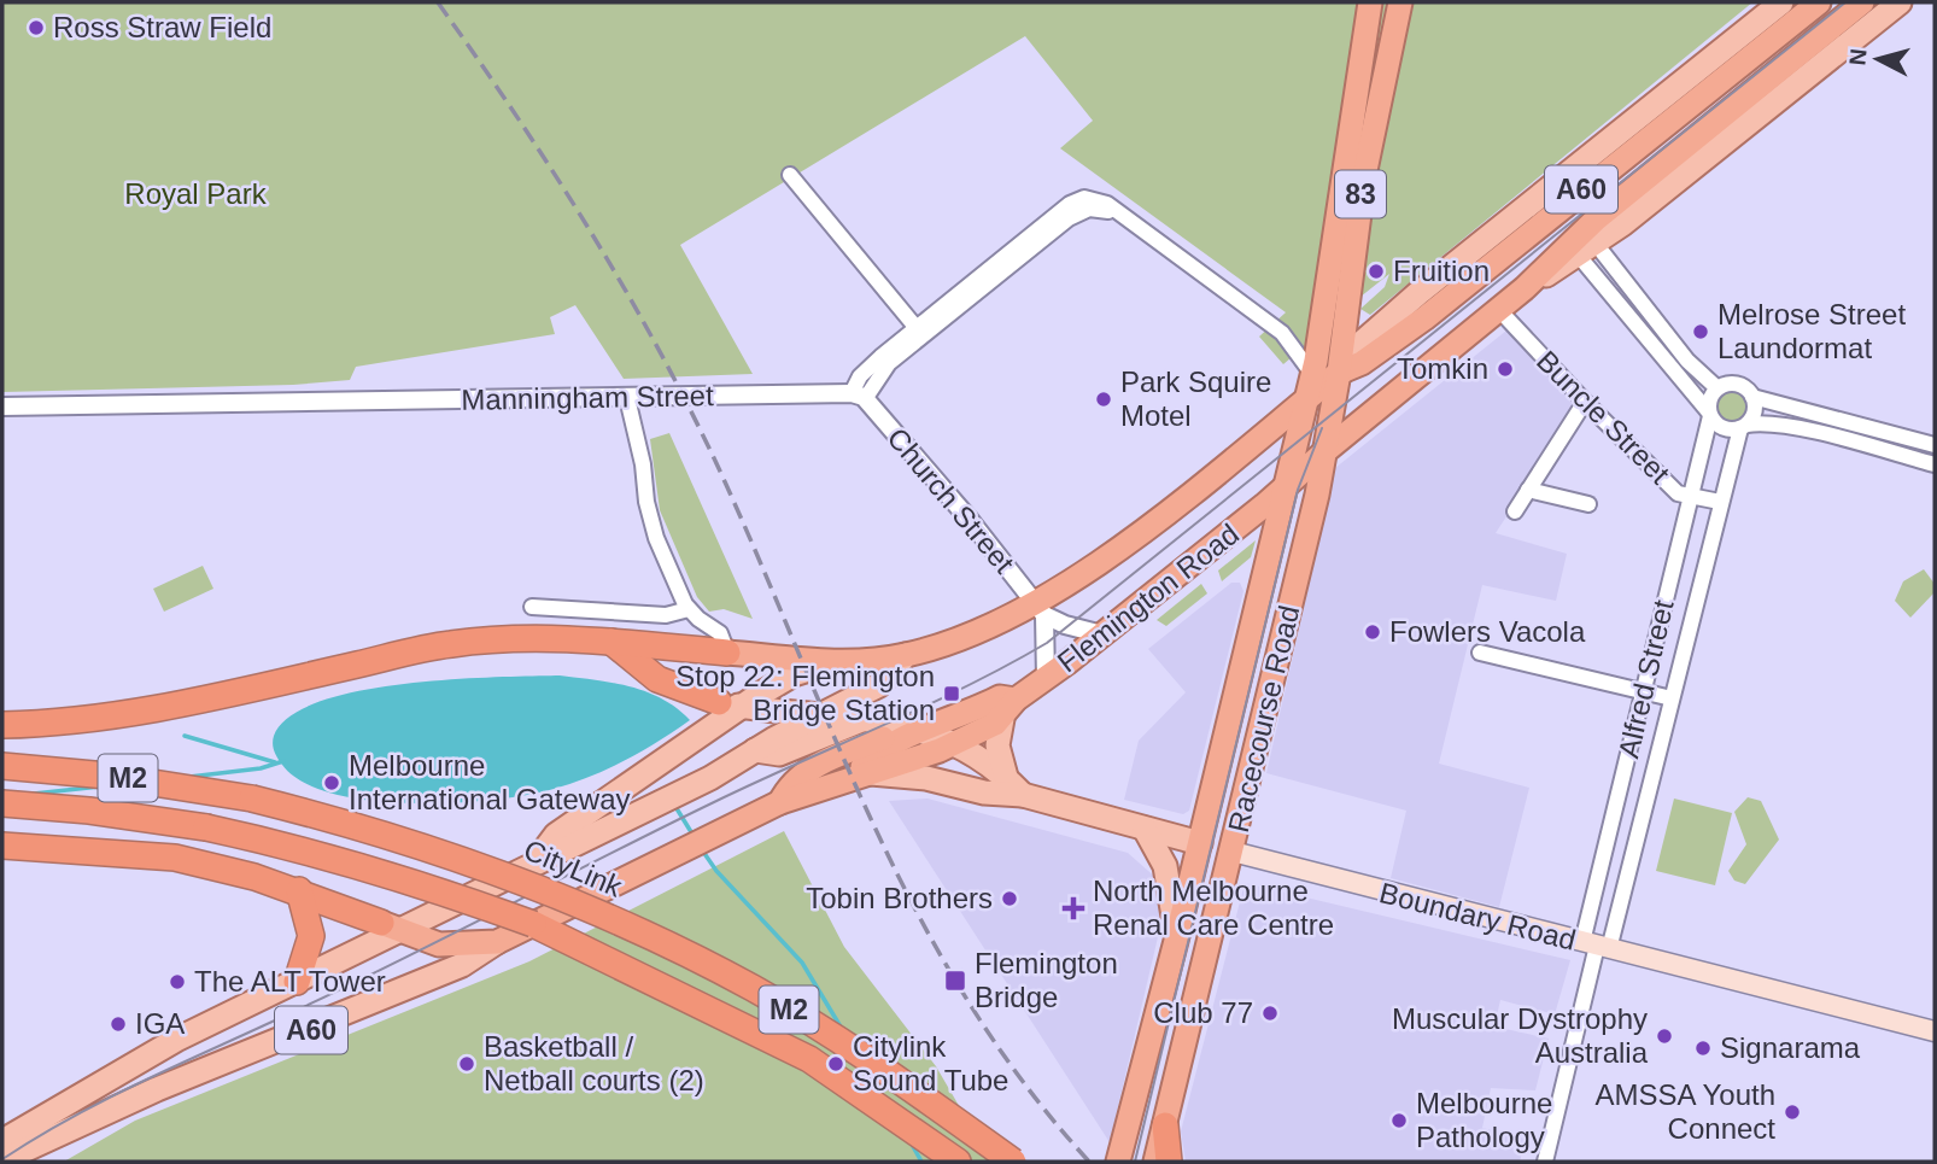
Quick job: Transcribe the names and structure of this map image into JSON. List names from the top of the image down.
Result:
{
  "streets": {
    "highway": [
      "A60",
      "83",
      "Flemington Road",
      "Racecourse Road",
      "M2",
      "CityLink",
      "Boundary Road"
    ],
    "street": [
      "Manningham Street",
      "Buncle Street",
      "Church Street",
      "Alfred Street"
    ]
  },
  "crossings": [
    ["A60", "Flemington Road"],
    ["A60", "Boundary Road"],
    ["83", "Flemington Road"],
    ["83", "Racecourse Road"],
    ["Manningham Street", "Church Street"],
    ["Buncle Street", "Flemington Road"],
    ["Buncle Street", "Alfred Street"],
    ["Church Street", "Flemington Road"],
    ["Flemington Road", "Racecourse Road"],
    ["Flemington Road", "Boundary Road"],
    ["Alfred Street", "Boundary Road"],
    ["Racecourse Road", "Boundary Road"]
  ],
  "parks": ["Royal Park"],
  "places": {
    "other": [
      "Ross Straw Field",
      "Fruition",
      "Melrose Street Laundormat",
      "Tomkin",
      "Park Squire Motel",
      "Fowlers Vacola",
      "Melbourne International Gateway",
      "Tobin Brothers",
      "The ALT Tower",
      "Club 77",
      "IGA",
      "Muscular Dystrophy Australia",
      "Signarama",
      "Basketball / Netball courts (2)",
      "Citylink Sound Tube",
      "AMSSA Youth Connect",
      "Melbourne Pathology"
    ],
    "transit": ["Stop 22: Flemington Bridge Station", "Flemington Bridge"],
    "health": ["North Melbourne Renal Care Centre"]
  },
  "north": "left"
}
